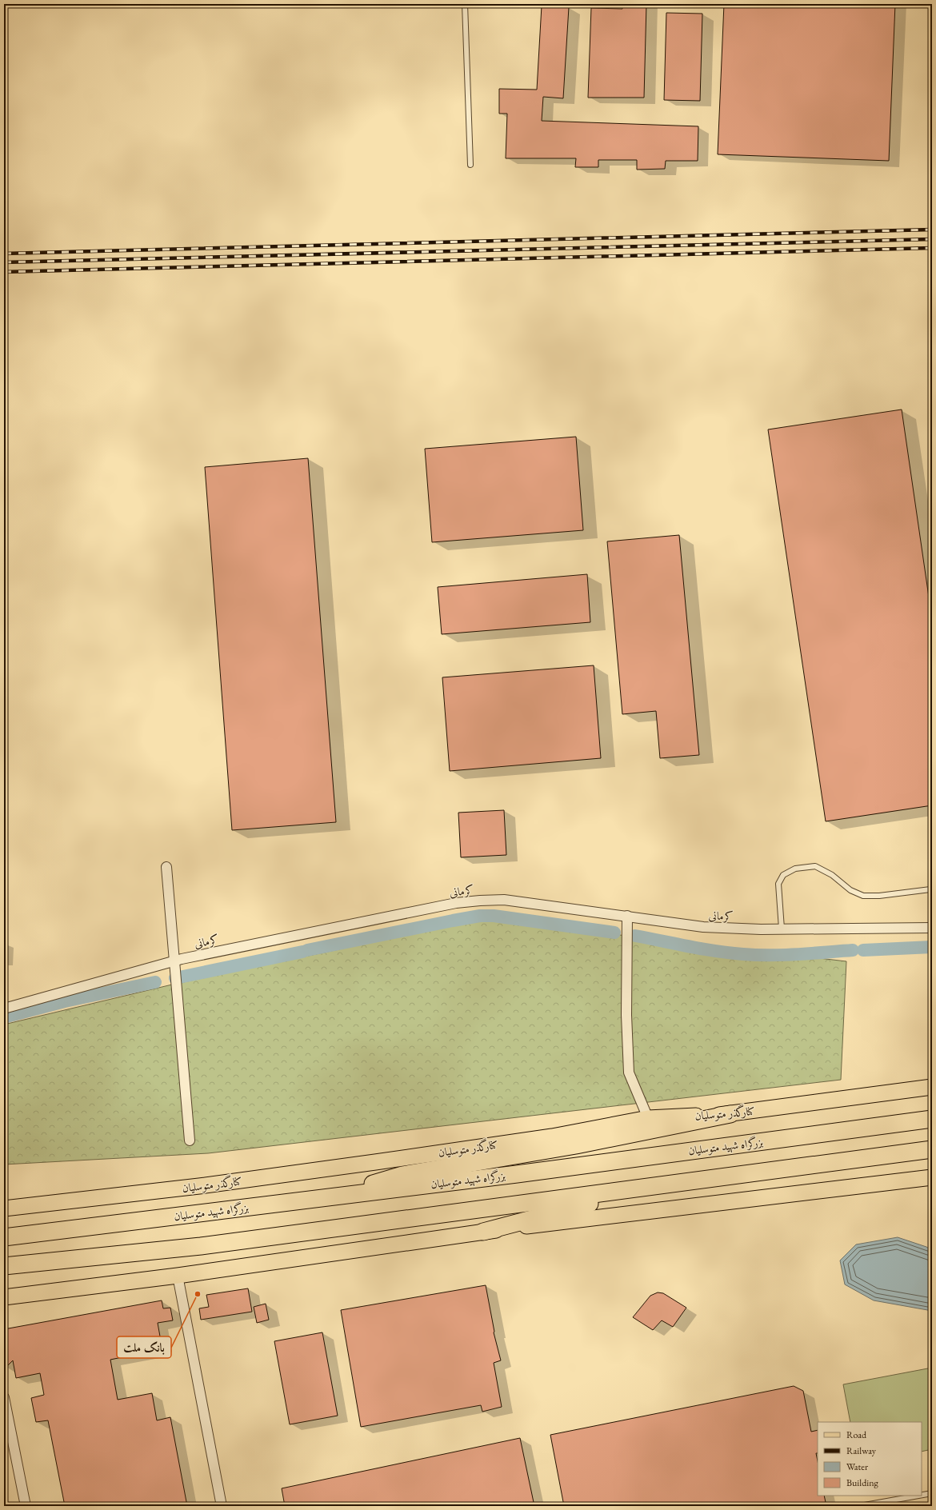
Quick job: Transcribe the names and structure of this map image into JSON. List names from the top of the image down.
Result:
{
  "streets": {
    "highway": ["بزرگراه شهید متوسلیان"],
    "main road": ["کنارگذر متوسلیان"],
    "street": ["کرمانی"]
  },
  "places": ["بانک ملت"],
  "legend": [
    "Road",
    "Railway",
    "Water",
    "Building"
  ]
}
